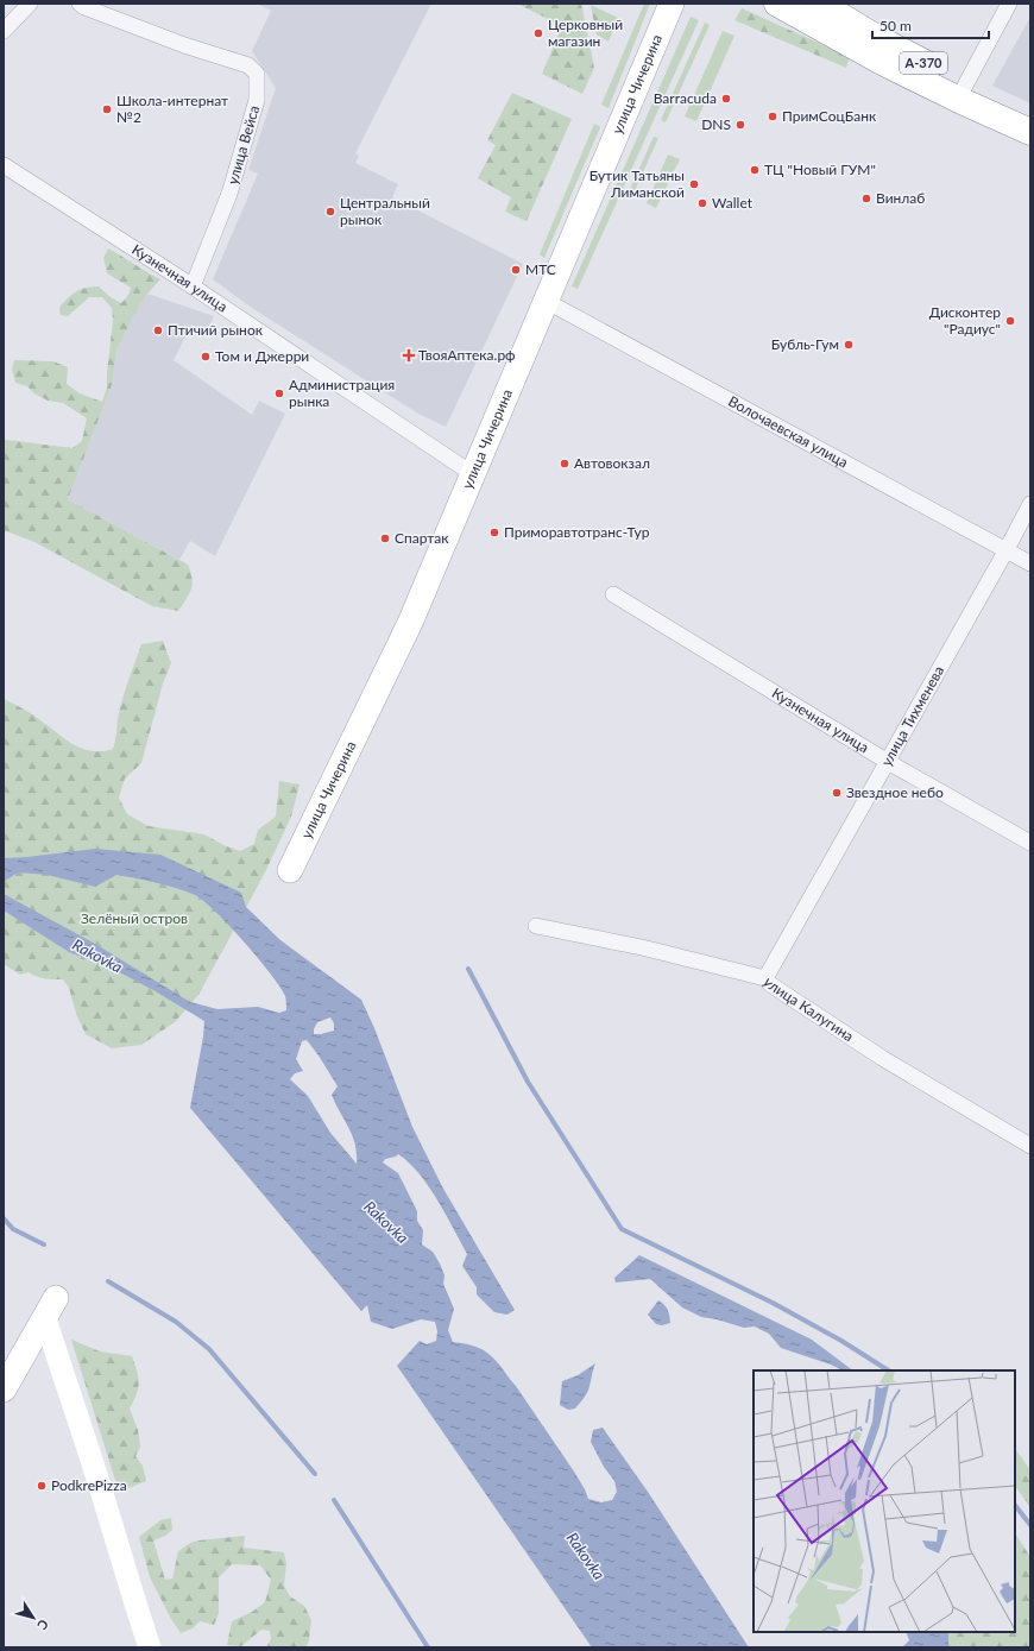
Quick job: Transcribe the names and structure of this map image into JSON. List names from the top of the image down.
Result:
{
  "streets": {
    "highway": ["А-370"],
    "main road": ["улица Чичерина"],
    "street": [
      "улица Вейса",
      "Кузнечная улица",
      "Волочаевская улица",
      "улица Тихменева",
      "улица Калугина"
    ]
  },
  "crossings": [
    ["улица Чичерина", "Кузнечная улица"],
    ["улица Чичерина", "Волочаевская улица"],
    ["улица Вейса", "Кузнечная улица"],
    ["Кузнечная улица", "улица Тихменева"],
    ["Волочаевская улица", "улица Тихменева"],
    ["улица Тихменева", "улица Калугина"]
  ],
  "water": ["Rakovka"],
  "parks": ["Зелёный остров"],
  "places": {
    "other": [
      "Церковный магазин",
      "Barracuda",
      "Школа-интернат №2",
      "ПримСоцБанк",
      "DNS",
      "ТЦ \"Новый ГУМ\"",
      "Бутик Татьяны Лиманской",
      "Винлаб",
      "Wallet",
      "Центральный рынок",
      "МТС",
      "Дисконтер \"Радиус\"",
      "Птичий рынок",
      "Бубль-Гум",
      "Том и Джерри",
      "Администрация рынка",
      "Автовокзал",
      "Приморавтотранс-Тур",
      "Спартак",
      "Звездное небо",
      "PodkrePizza"
    ],
    "health": ["ТвояАптека.рф"]
  },
  "scale_bar": "50 m",
  "north": "bottom right"
}
